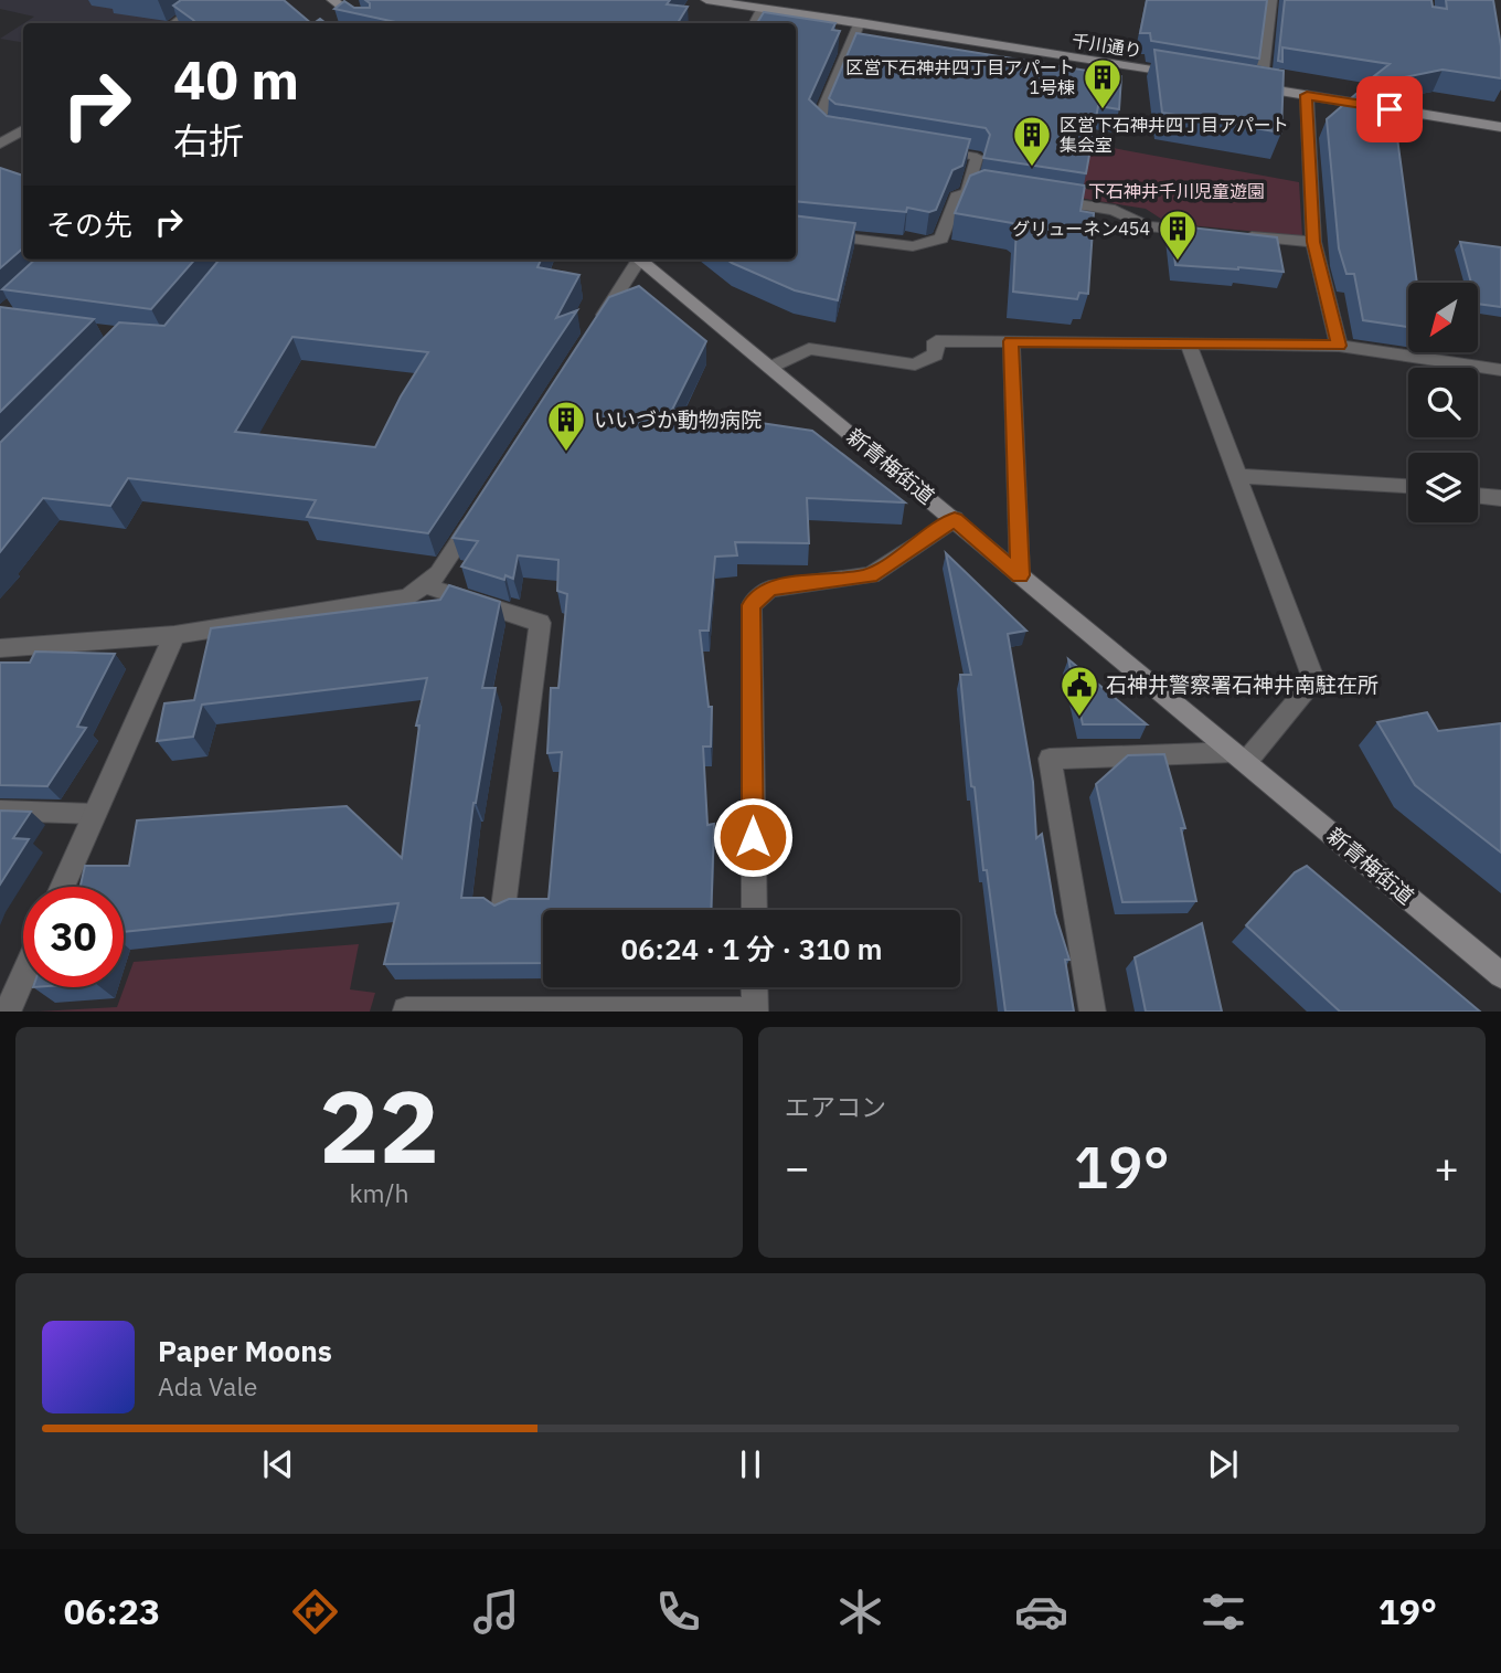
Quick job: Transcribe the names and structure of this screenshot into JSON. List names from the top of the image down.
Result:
{
  "streets": {
    "main road": ["千川通り", "新青梅街道"]
  },
  "parks": ["下石神井千川児童遊園"],
  "places": {
    "building": [
      "区営下石神井四丁目アパート 1号棟",
      "区営下石神井四丁目アパート 集会室",
      "グリューネン454",
      "いいづか動物病院"
    ],
    "public building": ["石神井警察署石神井南駐在所"]
  },
  "north": "bottom left",
  "page": {
    "turn": ["40 m", "右折"],
    "then": "その先",
    "limit": "30",
    "trip": "06:24 · 1 分 · 310 m",
    "tile": [
      ["22", "km/h"],
      "エアコン"
    ],
    "heat": ["−", "19°", "+"],
    "song": ["Paper Moons", "Ada Vale"],
    "tabs": ["06:23", "19°"]
  }
}
